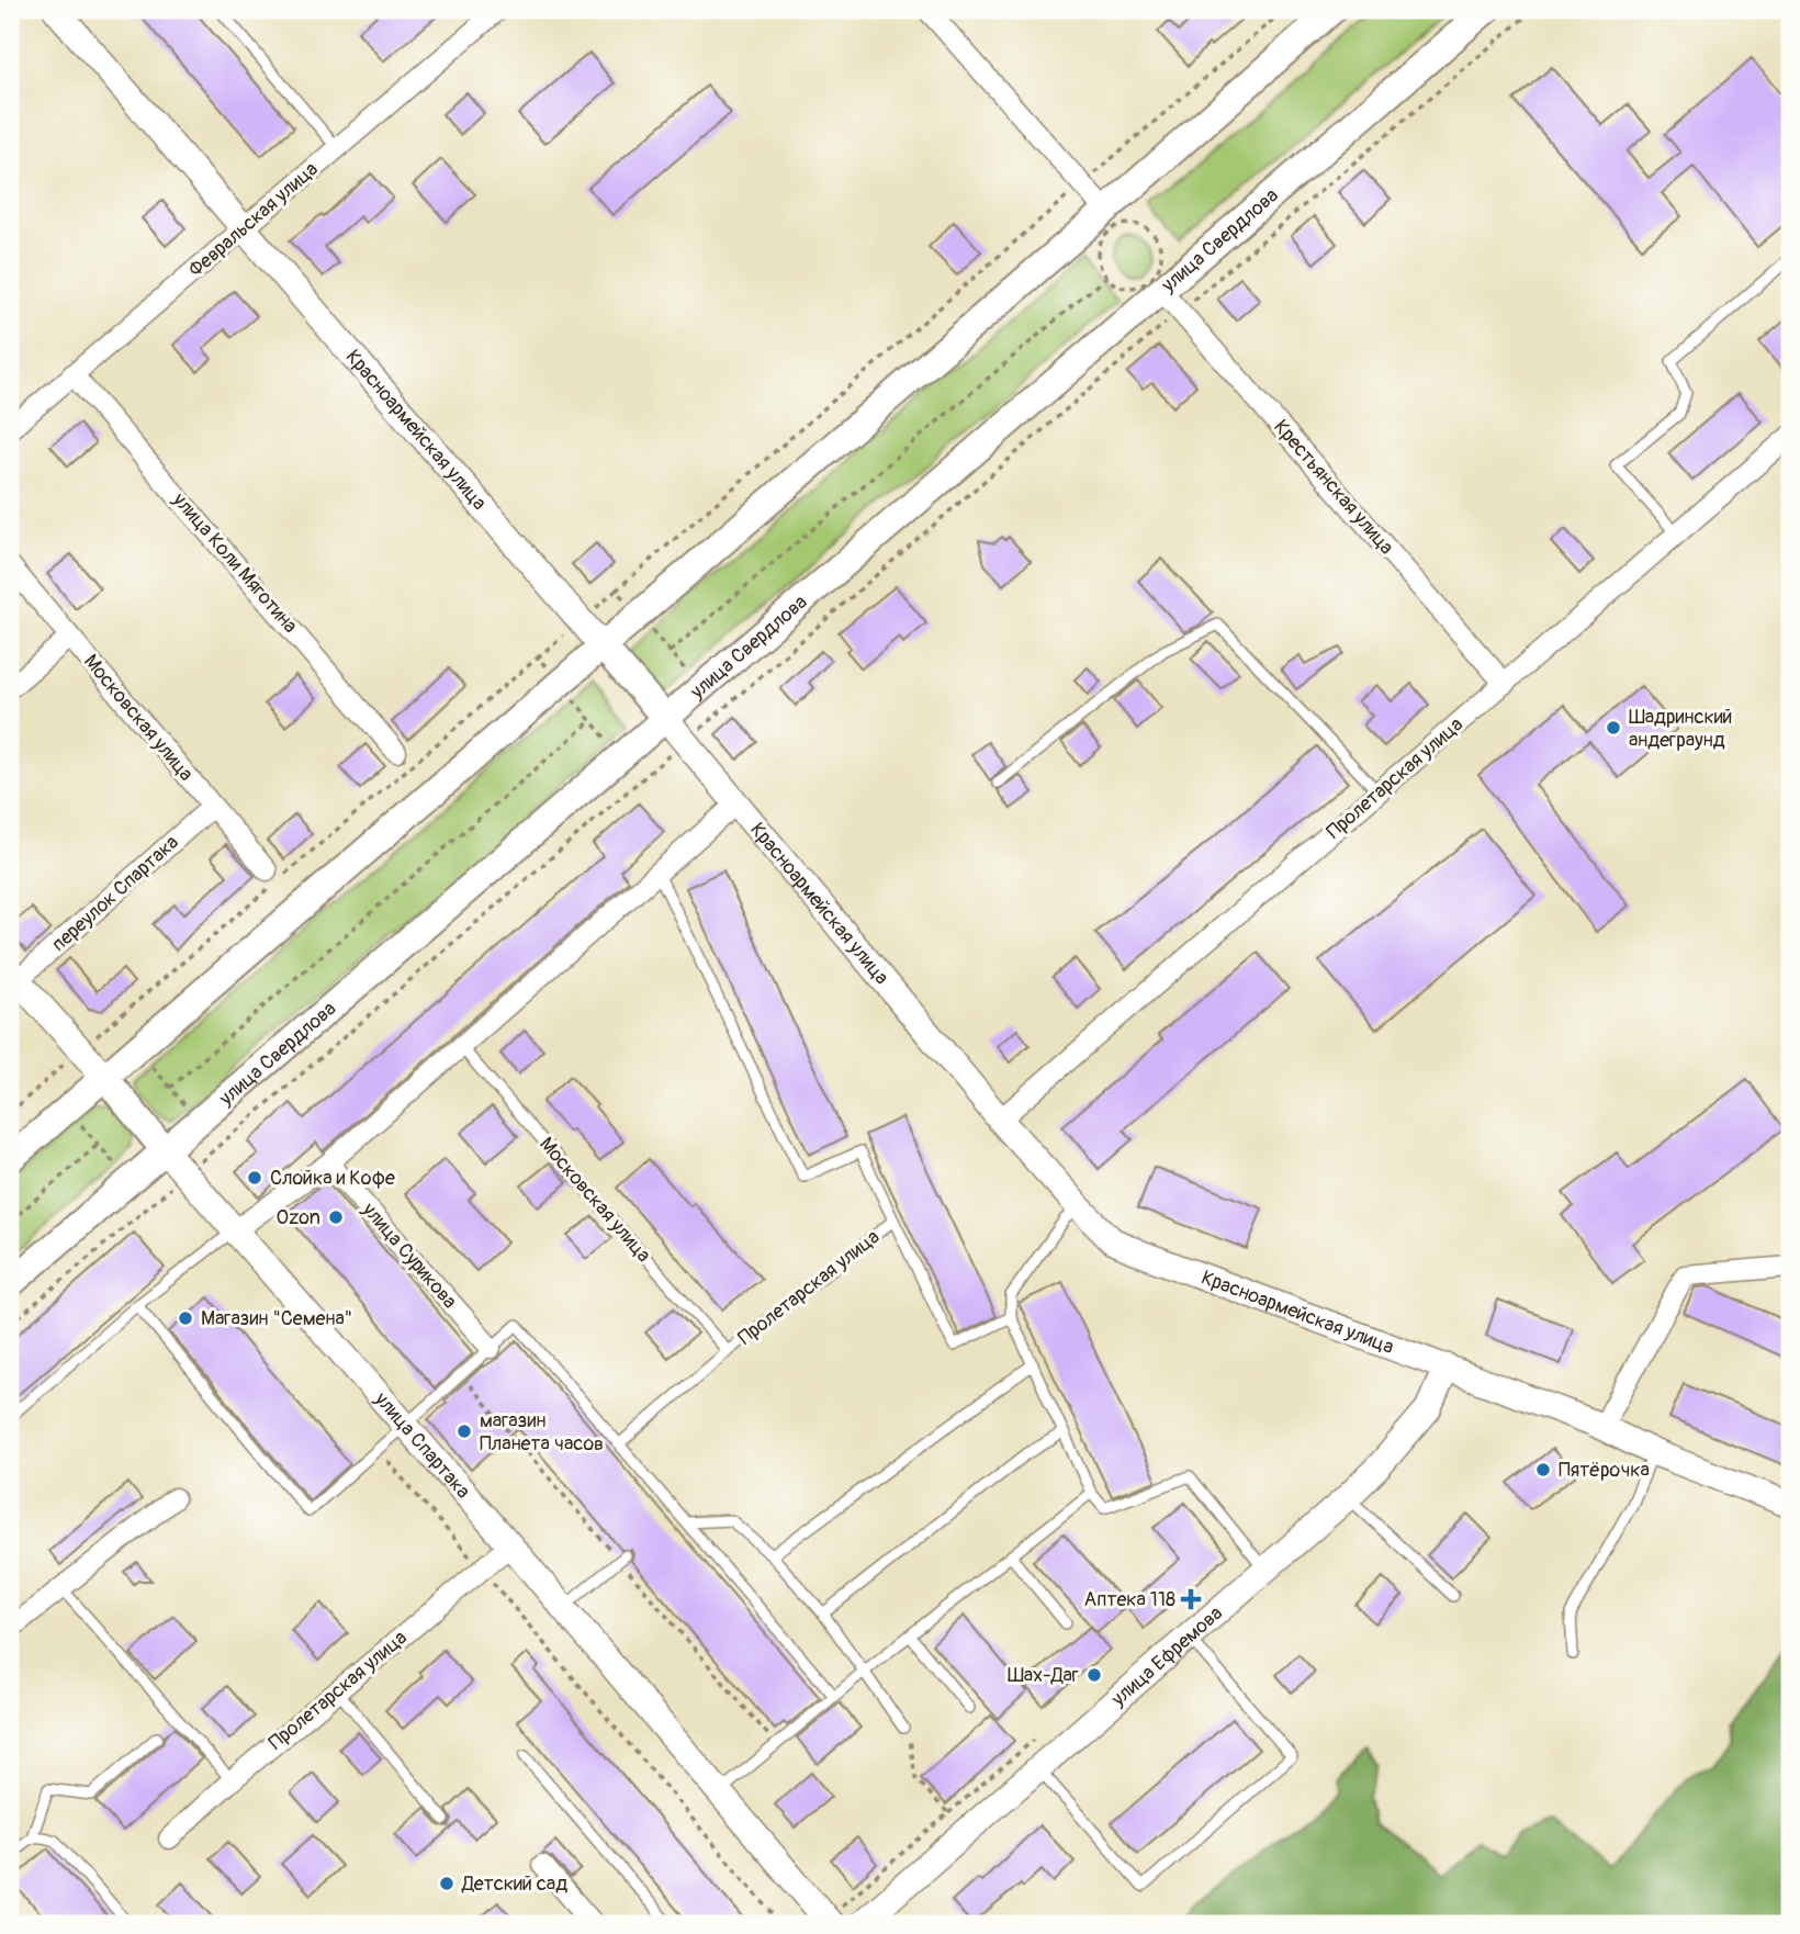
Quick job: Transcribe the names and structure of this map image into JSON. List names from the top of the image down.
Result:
{
  "streets": {
    "main road": ["улица Свердлова", "Красноармейская улица", "улица Спартака"],
    "street": [
      "Февральская улица",
      "Крестьянская улица",
      "улица Коли Мяготина",
      "Московская улица",
      "Пролетарская улица",
      "переулок Спартака",
      "улица Сурикова",
      "улица Ефремова"
    ]
  },
  "crossings": [
    ["Февральская улица", "Красноармейская улица"],
    ["Февральская улица", "улица Коли Мяготина"],
    ["улица Свердлова", "Красноармейская улица"],
    ["улица Свердлова", "Крестьянская улица"],
    ["улица Свердлова", "улица Спартака"],
    ["Красноармейская улица", "Пролетарская улица"],
    ["Красноармейская улица", "улица Ефремова"],
    ["Крестьянская улица", "Пролетарская улица"],
    ["Московская улица", "Пролетарская улица"],
    ["Московская улица", "переулок Спартака"],
    ["Пролетарская улица", "улица Спартака"],
    ["переулок Спартака", "улица Спартака"]
  ],
  "places": {
    "other": [
      "Шадринский андеграунд",
      "Слойка и Кофе",
      "Ozon",
      "Магазин \"Семена\"",
      "магазин Планета часов",
      "Пятёрочка",
      "Шах-Даг",
      "Детский сад"
    ],
    "health": ["Аптека 118"]
  }
}
